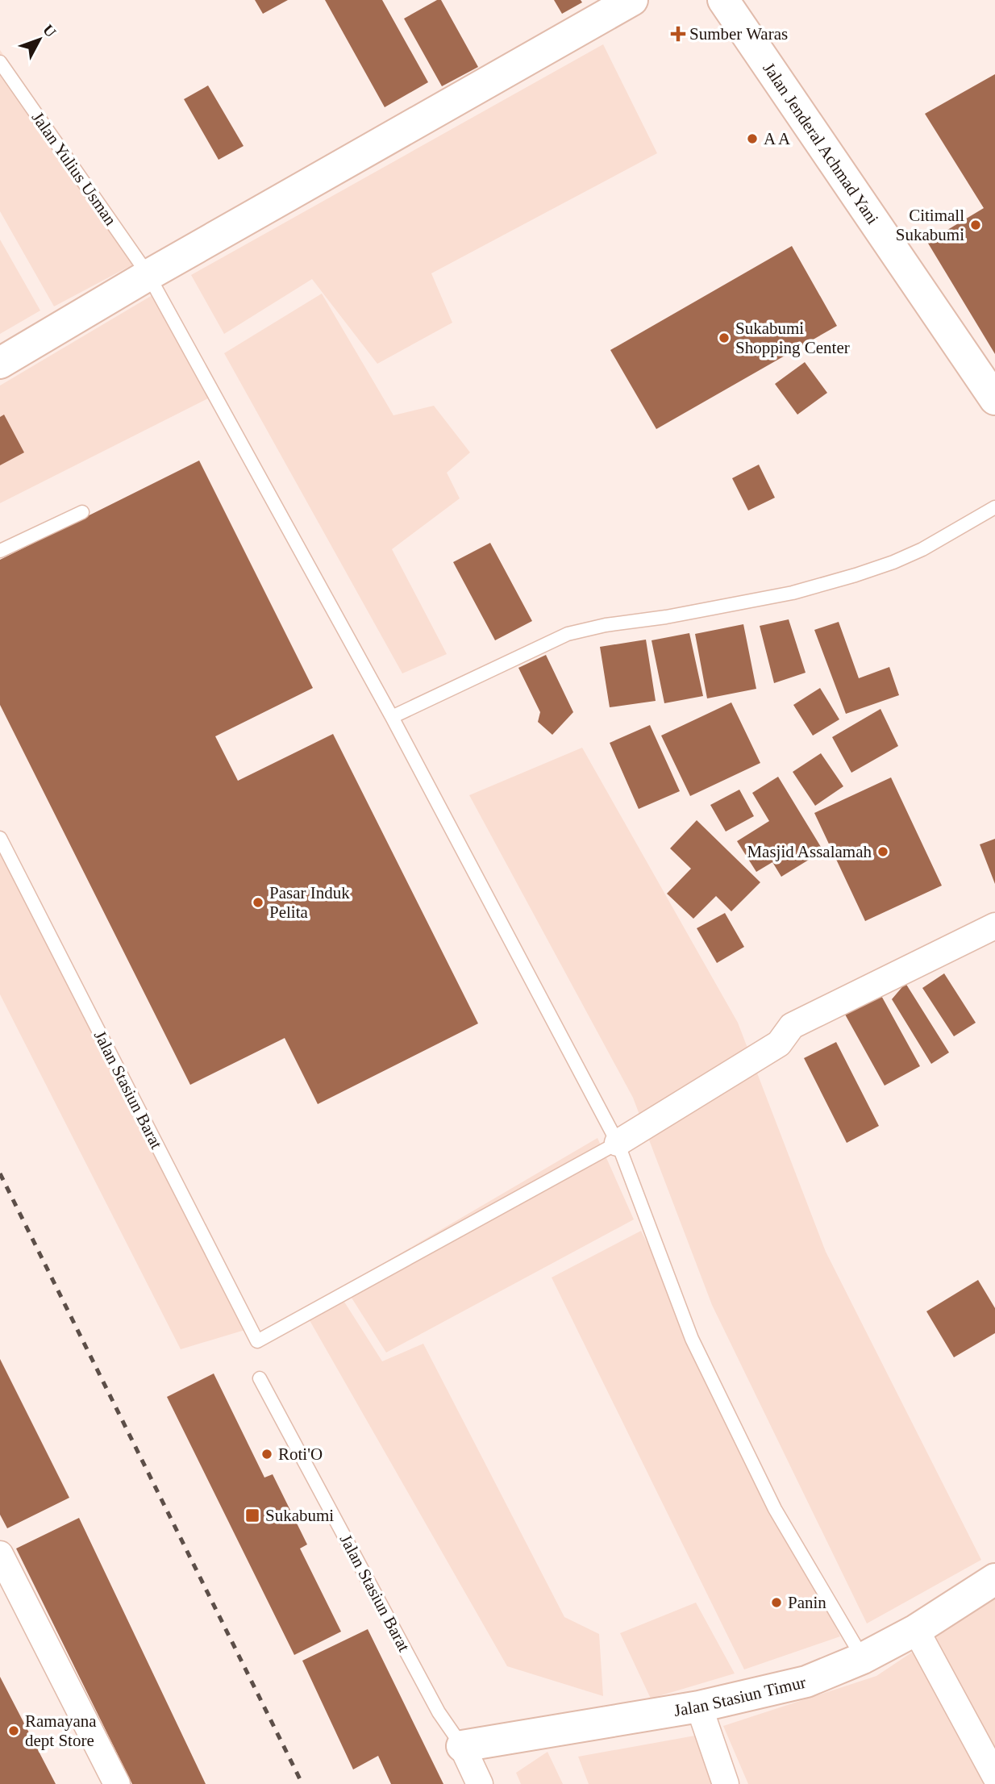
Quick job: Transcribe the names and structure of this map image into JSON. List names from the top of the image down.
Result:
{
  "streets": {
    "main road": ["Jalan Jenderal Achmad Yani", "Jalan Stasiun Timur"],
    "lane": ["Jalan Yulius Usman", "Jalan Stasiun Barat"]
  },
  "crossings": [
    ["Jalan Yulius Usman", "Jalan Stasiun Barat"],
    ["Jalan Yulius Usman", "Jalan Stasiun Timur"],
    ["Jalan Stasiun Barat", "Jalan Stasiun Timur"]
  ],
  "places": {
    "health": ["Sumber Waras"],
    "other": [
      "A A",
      "Citimall Sukabumi",
      "Sukabumi Shopping Center",
      "Masjid Assalamah",
      "Pasar Induk Pelita",
      "Roti'O",
      "Panin",
      "Ramayana dept Store"
    ],
    "transit": ["Sukabumi"]
  },
  "north": "top right"
}
